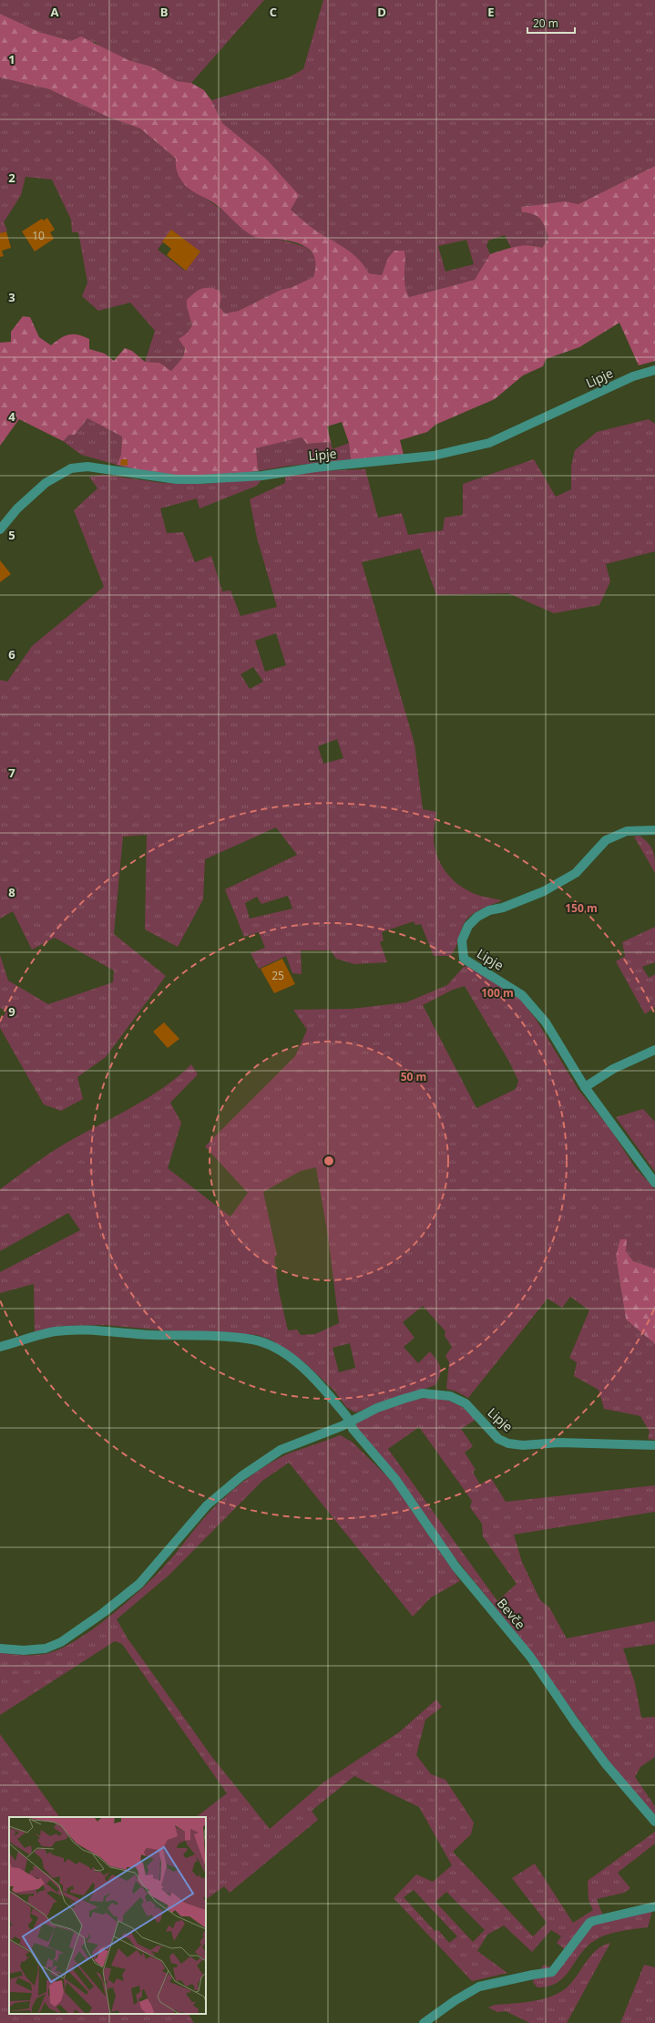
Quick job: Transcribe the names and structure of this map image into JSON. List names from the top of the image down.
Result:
{
  "streets": {
    "street": ["Lipje", "Bevče"]
  },
  "crossings": [
    ["Lipje", "Bevče"]
  ],
  "house_numbers": ["10", "25"],
  "scale_bar": "20 m",
  "grid": {
    "columns": [
      "A",
      "B",
      "C",
      "D",
      "E"
    ],
    "rows": [
      "1",
      "2",
      "3",
      "4",
      "5",
      "6",
      "7",
      "8",
      "9"
    ]
  },
  "rings": ["150 m", "100 m", "50 m"]
}
